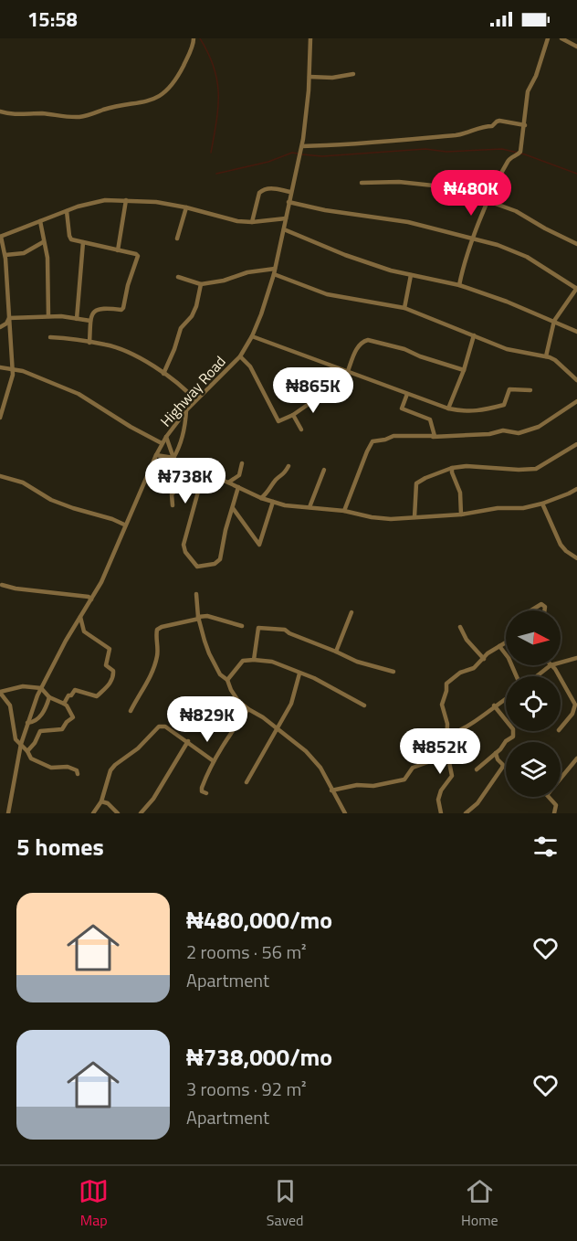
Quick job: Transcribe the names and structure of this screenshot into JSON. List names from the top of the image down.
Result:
{
  "streets": {
    "street": ["Highway Road"]
  },
  "north": "right",
  "page": {
    "status": "15:58",
    "price": [
      "₦480K",
      "₦865K",
      "₦738K",
      "₦829K",
      "₦852K"
    ],
    "heading": "5 homes",
    "list": [
      {
        "name": "₦480,000/mo",
        "note": "2 rooms · 56 m² · Apartment"
      },
      {
        "name": "₦738,000/mo",
        "note": "3 rooms · 92 m² · Apartment"
      }
    ],
    "tabs": ["Map", "Saved", "Home"]
  }
}
